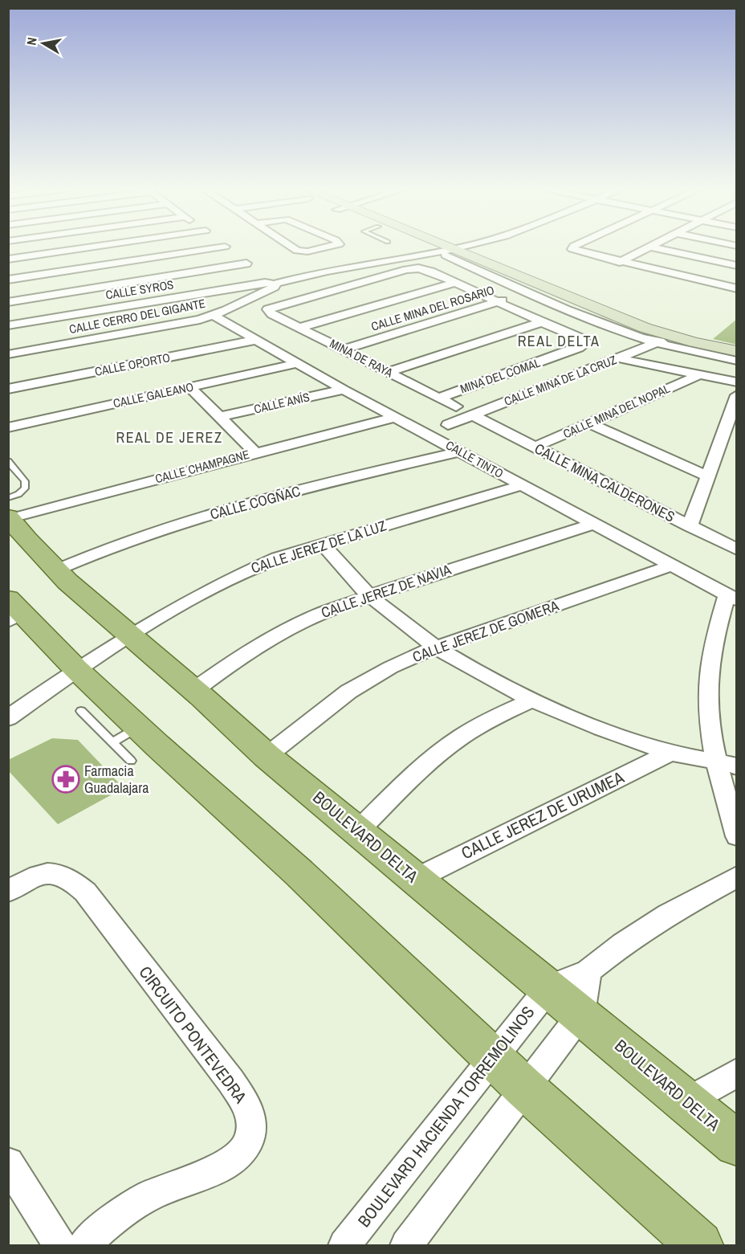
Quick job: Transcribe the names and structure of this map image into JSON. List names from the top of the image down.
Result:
{
  "streets": {
    "main road": ["BOULEVARD DELTA"],
    "street": [
      "CALLE SYROS",
      "CALLE MINA DEL ROSARIO",
      "CALLE CERRO DEL GIGANTE",
      "MINA DE RAYA",
      "CALLE OPORTO",
      "MINA DEL COMAL",
      "CALLE MINA DE LA CRUZ",
      "CALLE GALEANO",
      "CALLE ANÍS",
      "CALLE MINA DEL NOPAL",
      "CALLE TINTO",
      "CALLE CHAMPAGNE",
      "CALLE MINA CALDERONES",
      "CALLE COGÑAC",
      "CALLE JEREZ DE LA LUZ",
      "CALLE JEREZ DE NAVIA",
      "CALLE JEREZ DE GOMERA",
      "CALLE JEREZ DE URUMEA",
      "CIRCUITO PONTEVEDRA",
      "BOULEVARD HACIENDA TORREMOLINOS"
    ]
  },
  "crossings": [
    ["CALLE SYROS", "CALLE CERRO DEL GIGANTE"],
    ["CALLE MINA DEL ROSARIO", "MINA DE RAYA"],
    ["CALLE CERRO DEL GIGANTE", "CALLE TINTO"],
    ["MINA DE RAYA", "MINA DEL COMAL"],
    ["CALLE OPORTO", "CALLE TINTO"],
    ["CALLE MINA DE LA CRUZ", "CALLE MINA CALDERONES"],
    ["CALLE GALEANO", "CALLE TINTO"],
    ["CALLE ANÍS", "CALLE TINTO"],
    ["CALLE MINA DEL NOPAL", "CALLE MINA CALDERONES"],
    ["CALLE TINTO", "CALLE CHAMPAGNE"],
    ["CALLE TINTO", "CALLE COGÑAC"],
    ["CALLE TINTO", "CALLE JEREZ DE LA LUZ"],
    ["CALLE TINTO", "CALLE JEREZ DE NAVIA"],
    ["CALLE TINTO", "CALLE JEREZ DE GOMERA"],
    ["CALLE CHAMPAGNE", "BOULEVARD DELTA"],
    ["CALLE COGÑAC", "BOULEVARD DELTA"],
    ["CALLE JEREZ DE LA LUZ", "BOULEVARD DELTA"],
    ["CALLE JEREZ DE NAVIA", "BOULEVARD DELTA"],
    ["CALLE JEREZ DE GOMERA", "BOULEVARD DELTA"],
    ["CALLE JEREZ DE URUMEA", "BOULEVARD DELTA"],
    ["BOULEVARD DELTA", "BOULEVARD HACIENDA TORREMOLINOS"]
  ],
  "districts": ["REAL DELTA", "REAL DE JEREZ"],
  "places": {
    "pharmacy": ["Farmacia Guadalajara"]
  },
  "north": "left"
}
